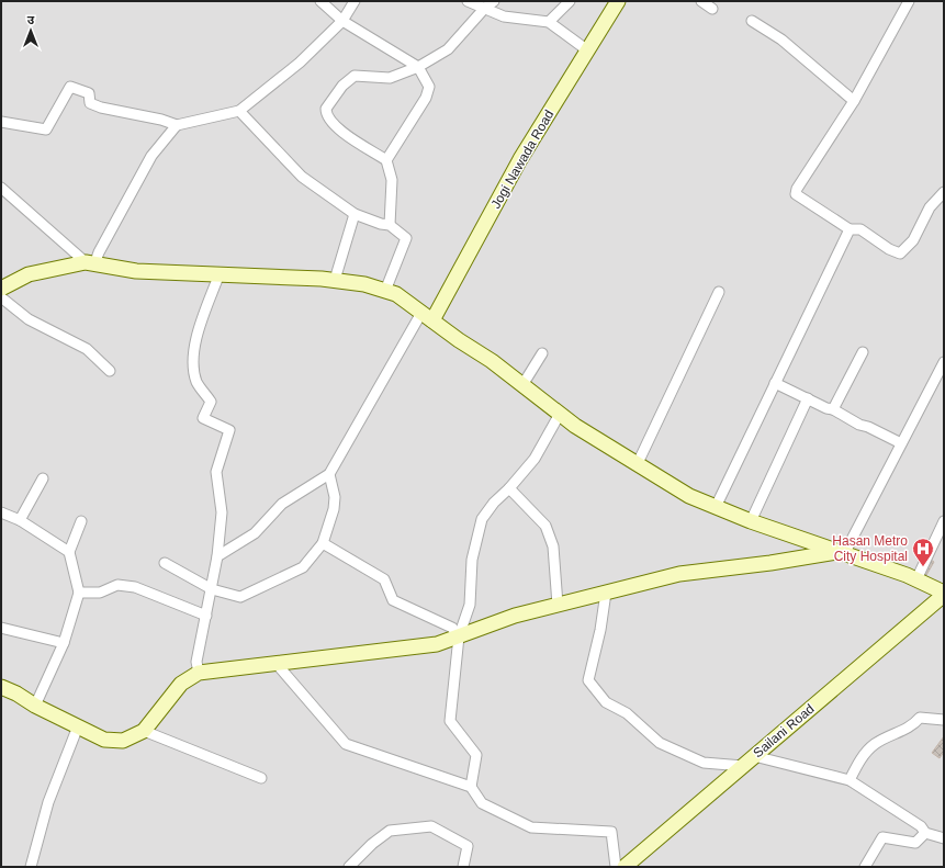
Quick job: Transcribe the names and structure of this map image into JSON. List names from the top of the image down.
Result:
{
  "streets": {
    "street": ["Jogi Nawada Road", "Sailani Road"]
  },
  "places": {
    "hospital": ["Hasan Metro City Hospital"]
  },
  "north": "top"
}
